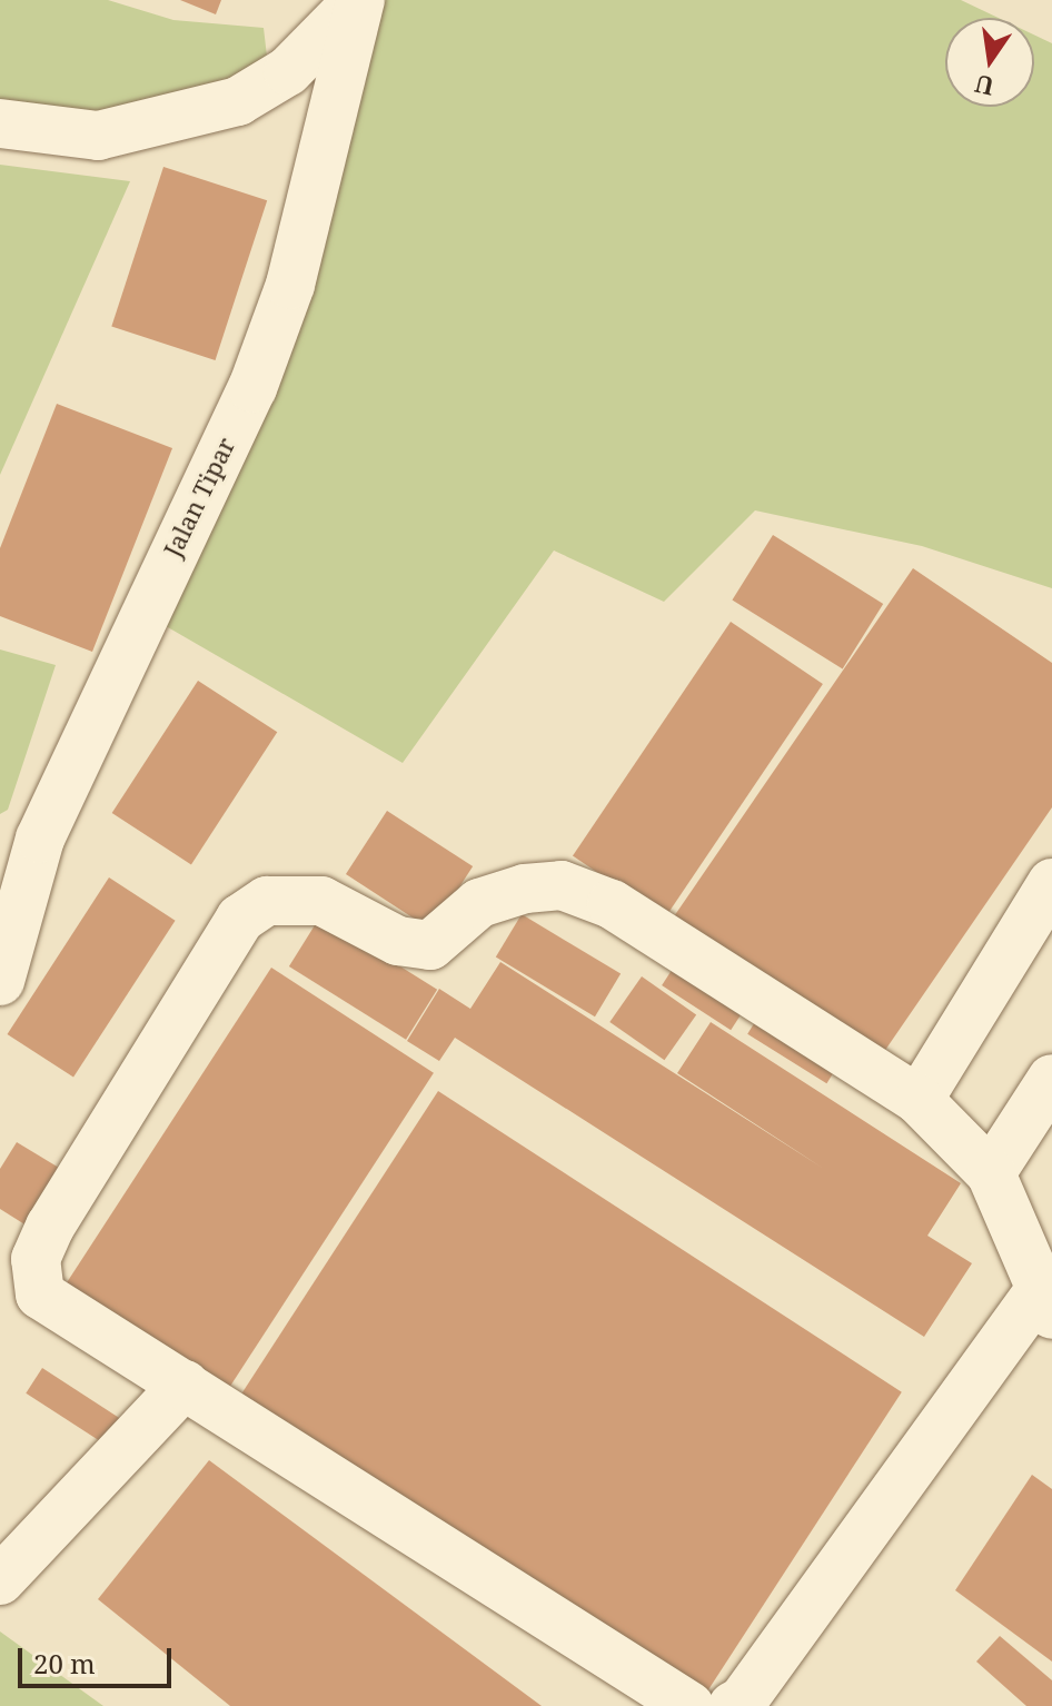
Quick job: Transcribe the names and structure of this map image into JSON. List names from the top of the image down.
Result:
{
  "streets": {
    "street": ["Jalan Tipar"]
  },
  "scale_bar": "20 m",
  "north": "bottom"
}
